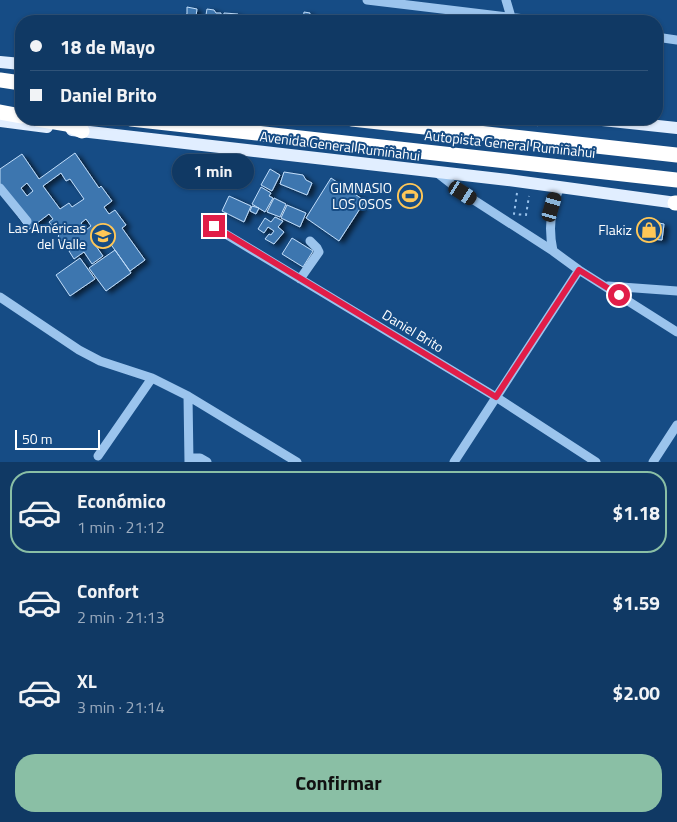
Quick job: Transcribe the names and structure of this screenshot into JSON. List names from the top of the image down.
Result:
{
  "streets": {
    "highway": ["Autopista General Rumiñahui"],
    "main road": ["Avenida General Rumiñahui"],
    "street": ["Daniel Brito"]
  },
  "places": {
    "sports": ["GIMNASIO LOS OSOS"],
    "shop": ["Flakiz"],
    "school or university": ["Las Américas del Valle"]
  },
  "scale_bar": "50 m",
  "page": {
    "banner": ["18 de Mayo", "Daniel Brito"],
    "bubble": "1 min",
    "scale": "50 m",
    "list": [
      {
        "name": "Económico",
        "note": "1 min · 21:12",
        "value": "$1.18"
      },
      {
        "name": "Confort",
        "note": "2 min · 21:13",
        "value": "$1.59"
      },
      {
        "name": "XL",
        "note": "3 min · 21:14",
        "value": "$2.00"
      }
    ],
    "buttons": "Confirmar"
  }
}
